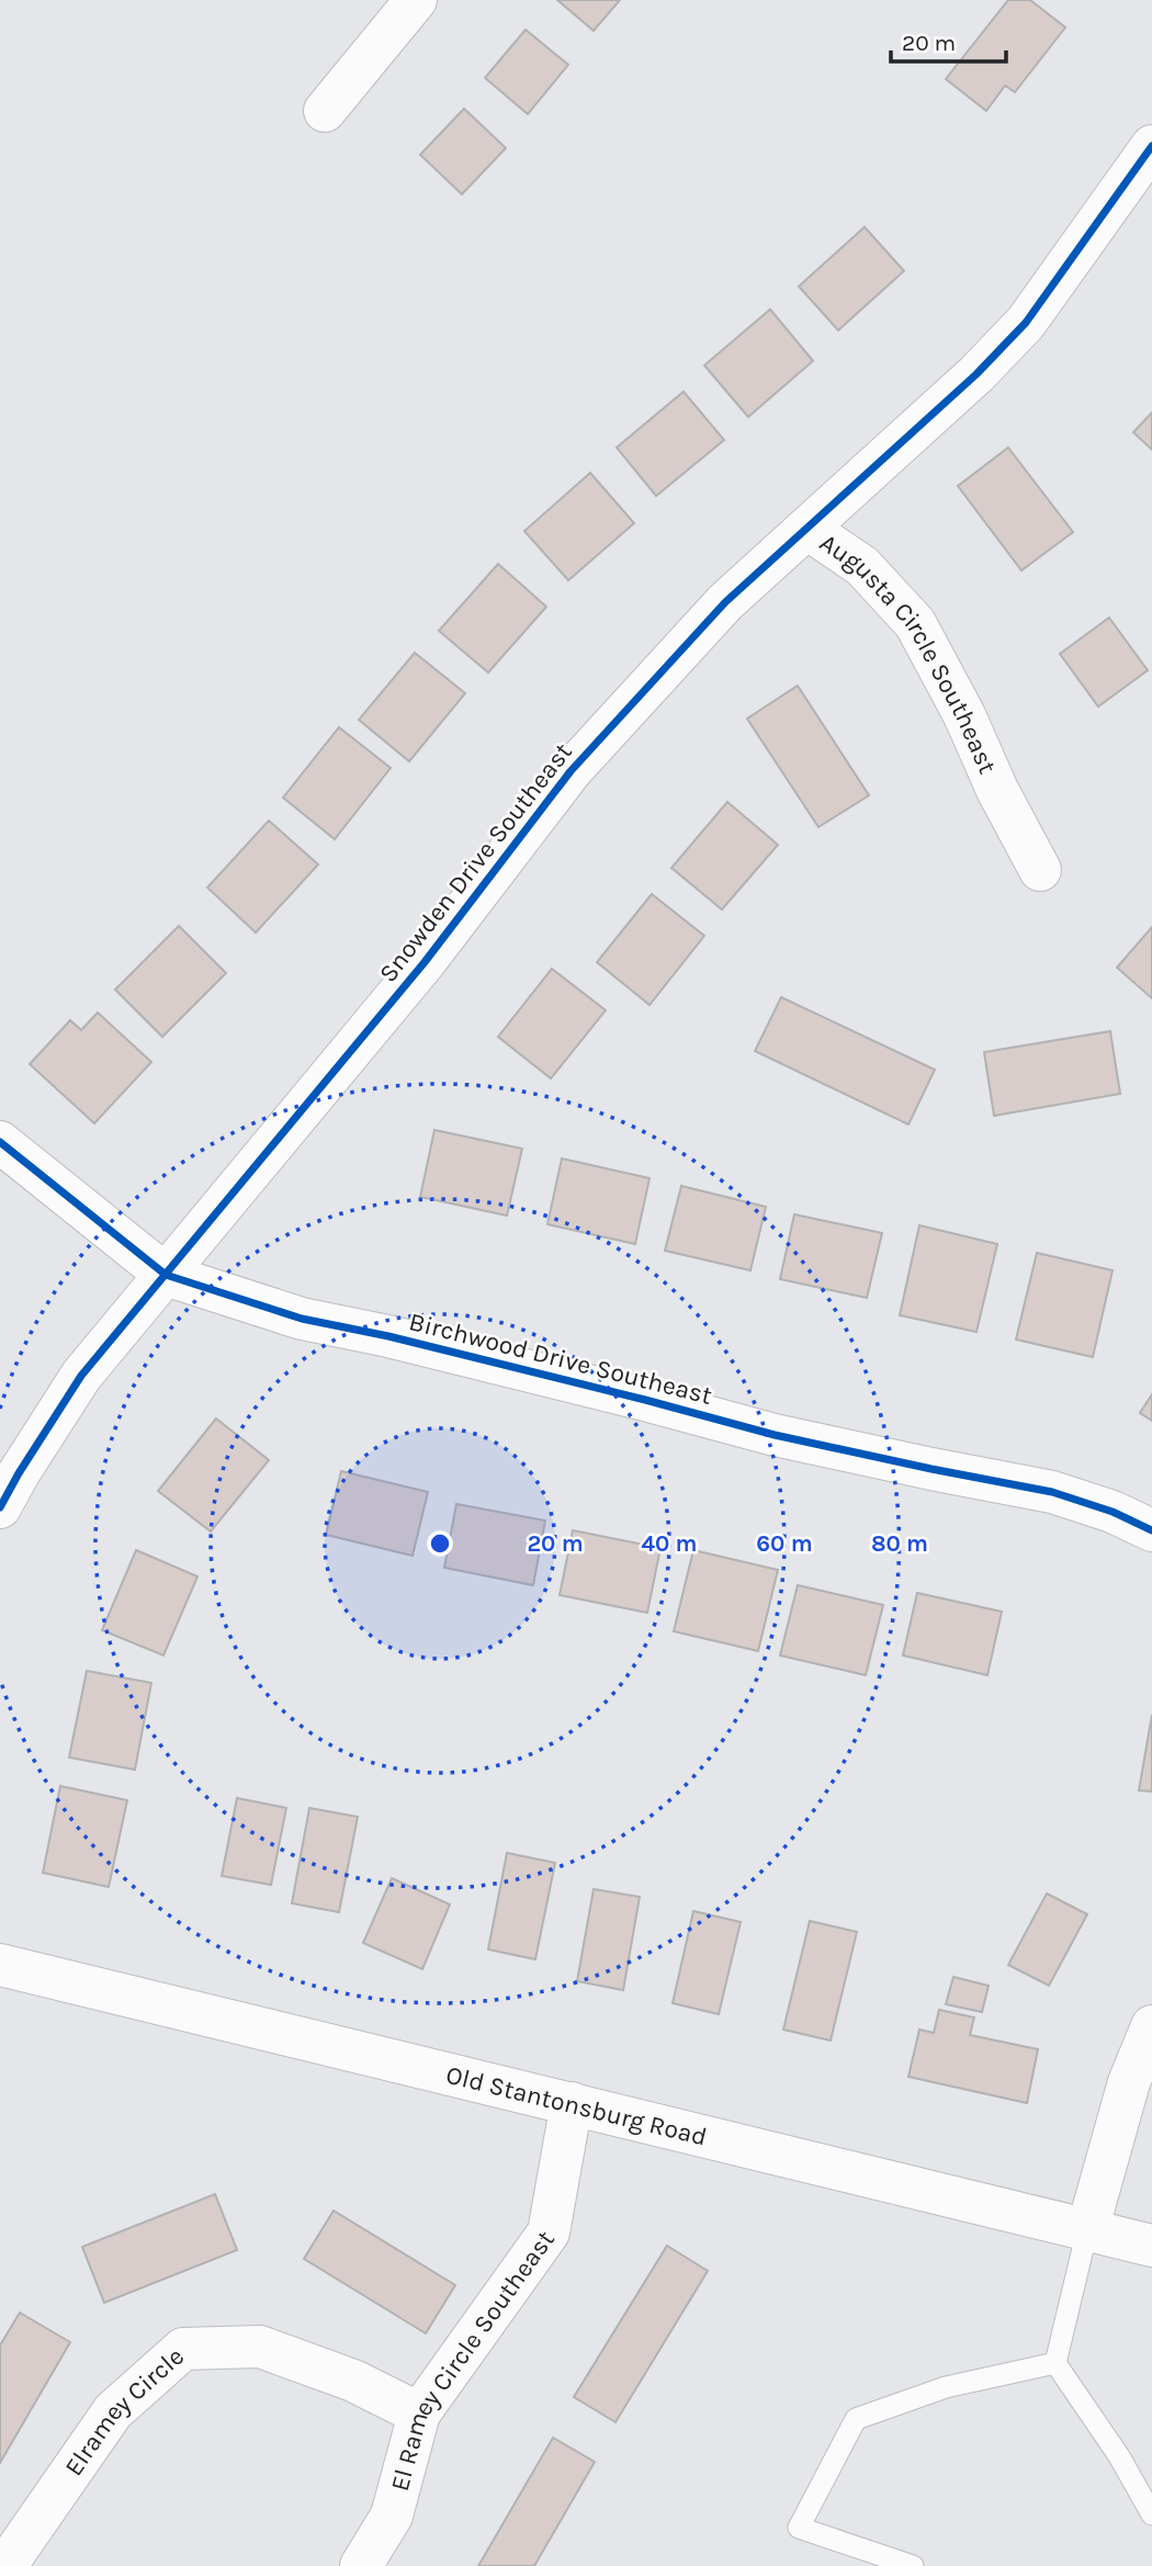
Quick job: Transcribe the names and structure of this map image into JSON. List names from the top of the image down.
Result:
{
  "streets": {
    "street": [
      "Augusta Circle Southeast",
      "Snowden Drive Southeast",
      "Birchwood Drive Southeast",
      "Old Stantonsburg Road",
      "El Ramey Circle Southeast",
      "Elramey Circle"
    ]
  },
  "crossings": [
    ["Augusta Circle Southeast", "Snowden Drive Southeast"],
    ["Snowden Drive Southeast", "Birchwood Drive Southeast"],
    ["Old Stantonsburg Road", "El Ramey Circle Southeast"],
    ["El Ramey Circle Southeast", "Elramey Circle"]
  ],
  "scale_bar": "20 m",
  "rings": [
    "20 m",
    "40 m",
    "60 m",
    "80 m"
  ]
}
